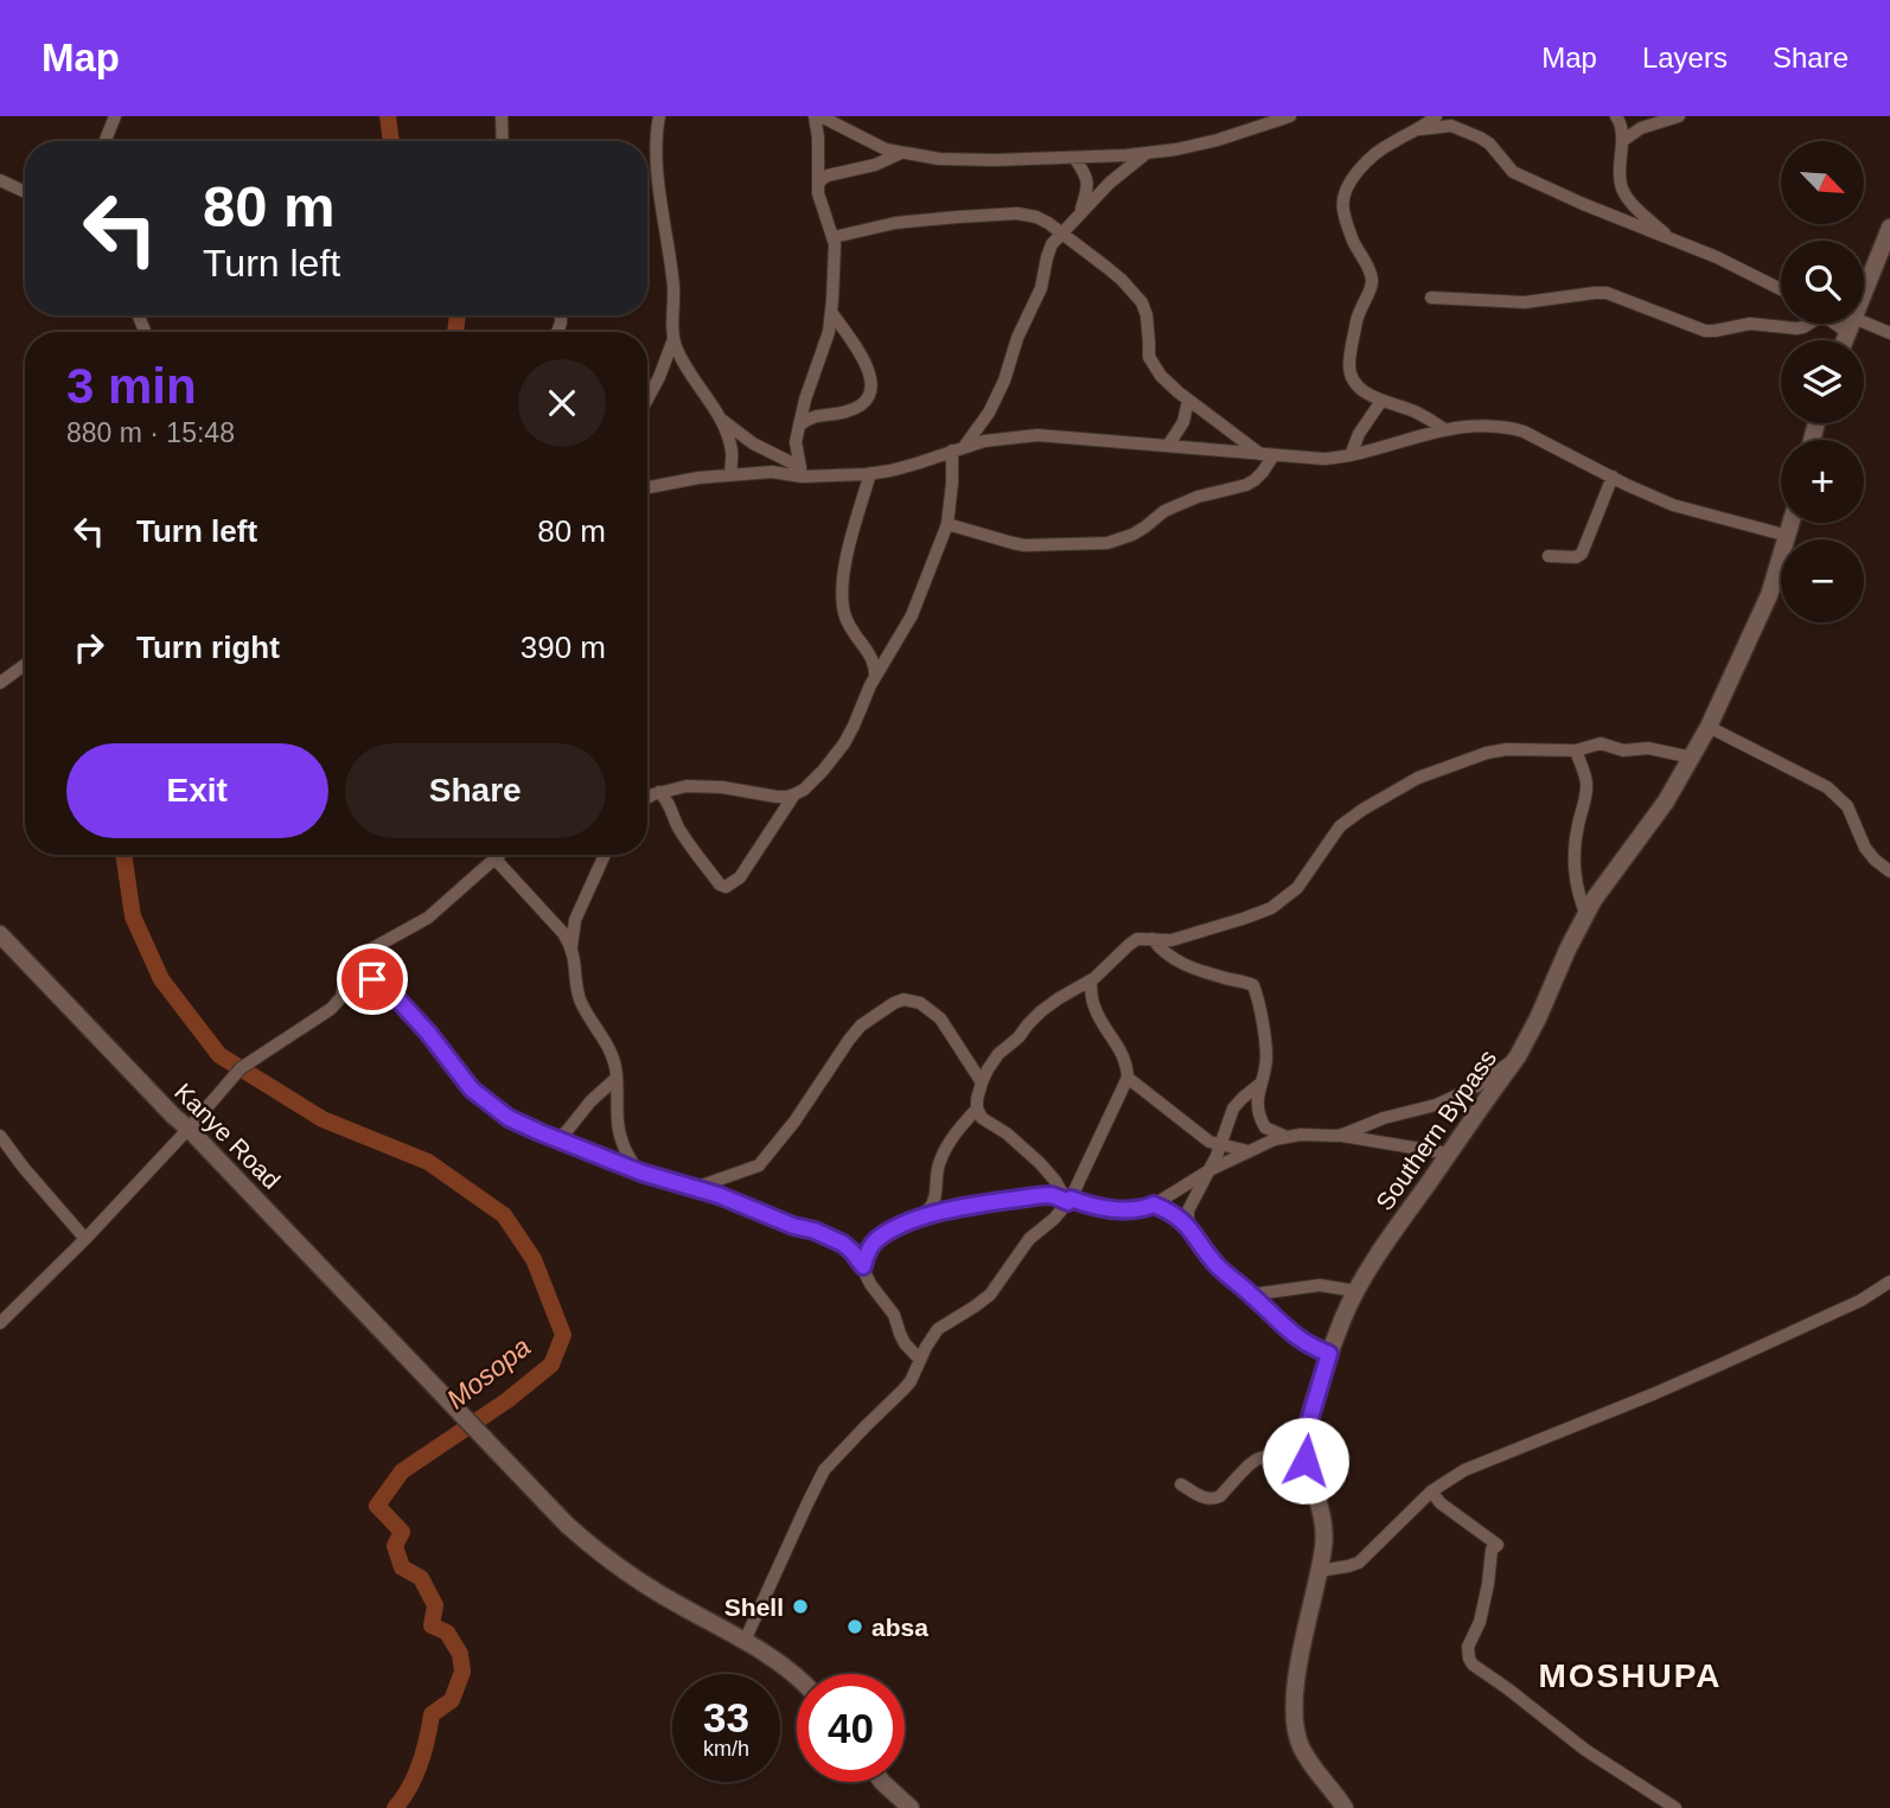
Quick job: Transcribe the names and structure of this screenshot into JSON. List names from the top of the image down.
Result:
{
  "streets": {
    "street": ["Southern Bypass", "Kanye Road"]
  },
  "districts": ["MOSHUPA"],
  "water": ["Mosopa"],
  "places": ["Shell", "absa"],
  "north": "bottom right",
  "page": {
    "header": "Map",
    "nav": ["Map", "Layers", "Share"],
    "map_buttons": ["+", "−"],
    "turn": ["80 m", "Turn left"],
    "heading": ["3 min", "880 m · 15:48"],
    "list": [
      {
        "name": "Turn left",
        "value": "80 m"
      },
      {
        "name": "Turn right",
        "value": "390 m"
      }
    ],
    "buttons": ["Exit", "Share"],
    "speed": "33 km/h",
    "limit": "40"
  }
}
